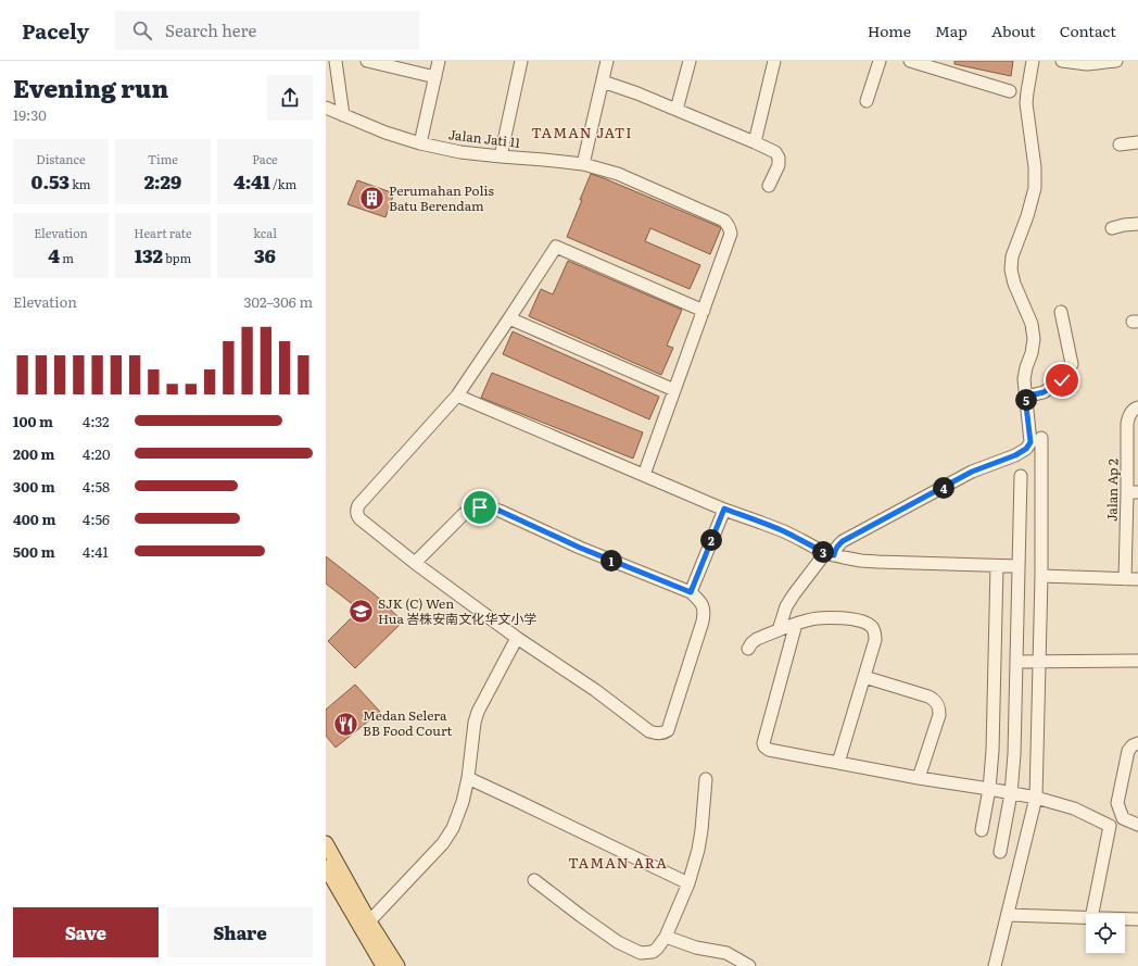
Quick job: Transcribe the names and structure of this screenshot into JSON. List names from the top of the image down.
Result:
{
  "streets": {
    "street": ["Jalan Jati 11", "Jalan Ap 2"]
  },
  "districts": ["TAMAN JATI", "TAMAN ARA"],
  "places": {
    "building": ["Perumahan Polis Batu Berendam"],
    "school or university": ["SJK (C) Wen Hua 峇株安南文化华文小学"],
    "restaurant": ["Medan Selera BB Food Court"]
  },
  "page": {
    "header": "Pacely",
    "search": "Search here",
    "nav": [
      "Home",
      "Map",
      "About",
      "Contact"
    ],
    "heading": ["Evening run", "19:30"],
    "stats": [
      ["Distance", "0.53 km"],
      ["Time", "2:29"],
      ["Pace", "4:41 /km"],
      ["Elevation", "4 m"],
      ["Heart rate", "132 bpm"],
      ["kcal", "36"]
    ],
    "chart": ["Elevation", "302–306 m"],
    "pins": [
      "5",
      "4",
      "2",
      "3",
      "1"
    ],
    "list": [
      {
        "name": "100 m",
        "note": "4:32"
      },
      {
        "name": "200 m",
        "note": "4:20"
      },
      {
        "name": "300 m",
        "note": "4:58"
      },
      {
        "name": "400 m",
        "note": "4:56"
      },
      {
        "name": "500 m",
        "note": "4:41"
      }
    ],
    "buttons": ["Save", "Share"]
  }
}
